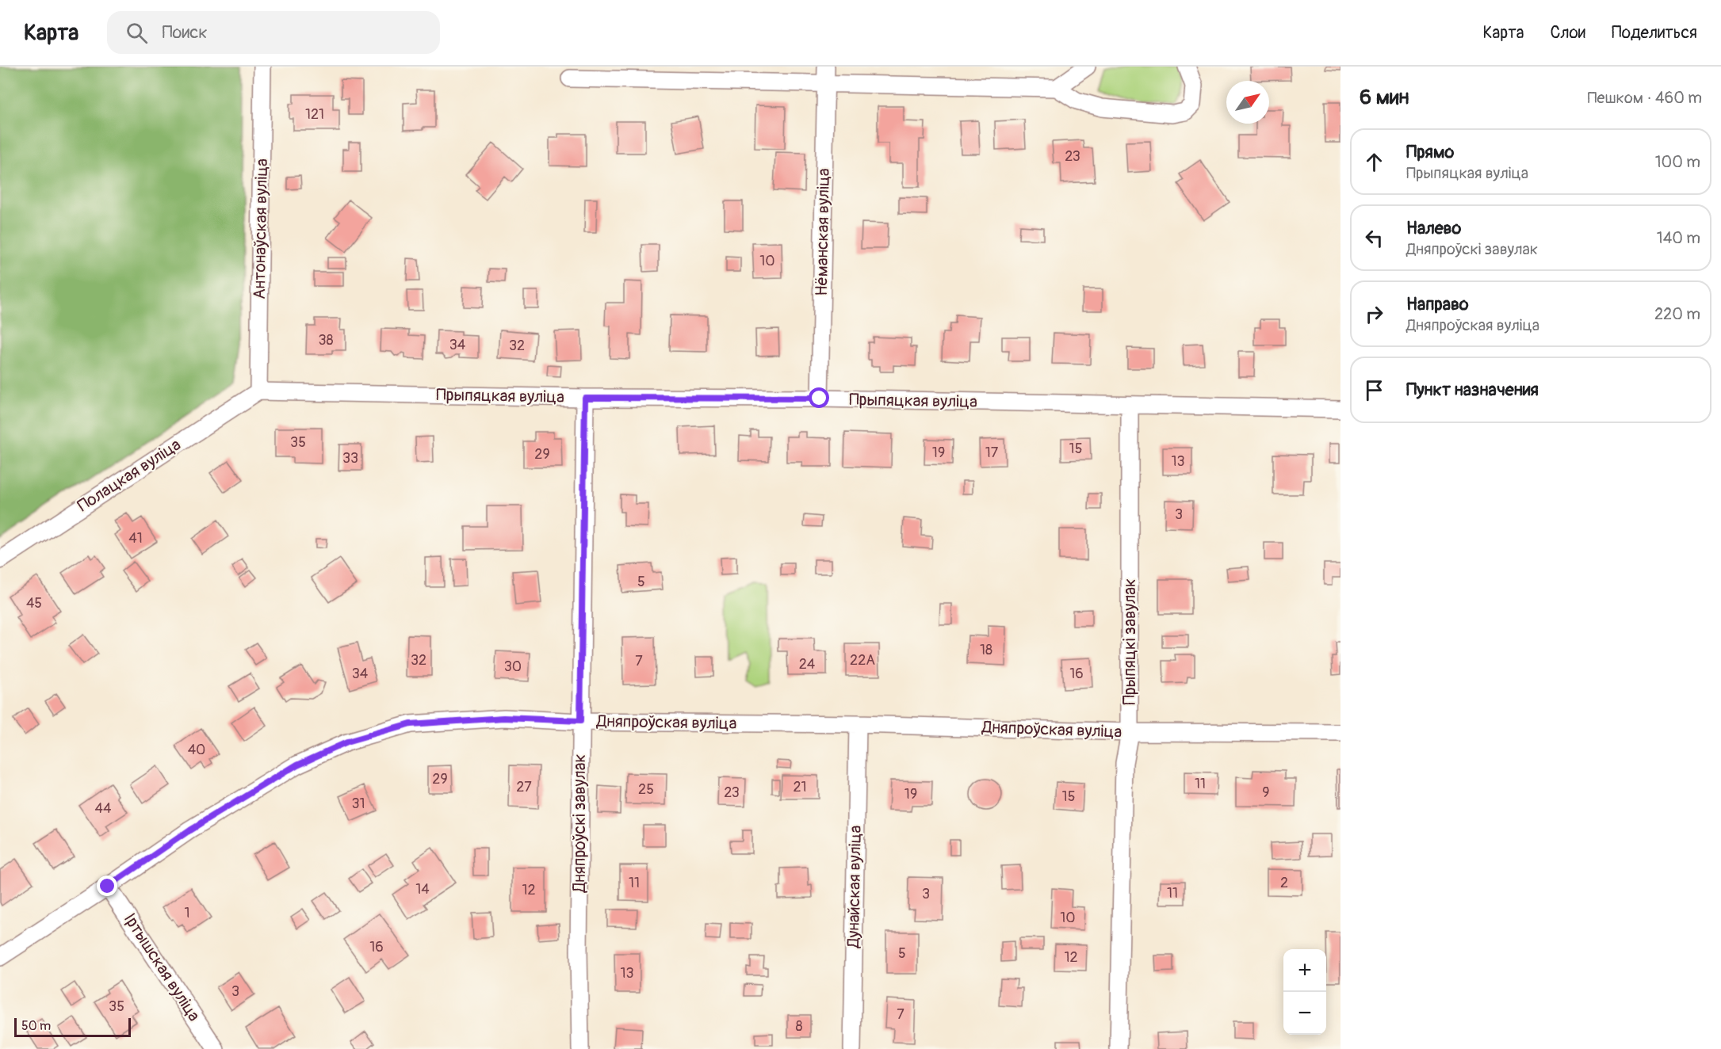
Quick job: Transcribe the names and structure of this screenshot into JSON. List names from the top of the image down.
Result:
{
  "streets": {
    "street": [
      "Антонаўская вуліца",
      "Нёманская вуліца",
      "Прыпяцкая вуліца",
      "Полацкая вуліца",
      "Прыпяцкі завулак",
      "Дняпроўская вуліца",
      "Дняпроўскі завулак",
      "Дунайская вуліца",
      "Іртышская вуліца"
    ]
  },
  "crossings": [
    ["Антонаўская вуліца", "Прыпяцкая вуліца"],
    ["Антонаўская вуліца", "Полацкая вуліца"],
    ["Нёманская вуліца", "Прыпяцкая вуліца"],
    ["Прыпяцкая вуліца", "Полацкая вуліца"],
    ["Прыпяцкая вуліца", "Прыпяцкі завулак"],
    ["Прыпяцкая вуліца", "Дняпроўскі завулак"],
    ["Прыпяцкі завулак", "Дняпроўская вуліца"],
    ["Дняпроўская вуліца", "Дняпроўскі завулак"],
    ["Дняпроўская вуліца", "Дунайская вуліца"],
    ["Дняпроўская вуліца", "Іртышская вуліца"]
  ],
  "house_numbers": [
    "121",
    "23",
    "10",
    "38",
    "34",
    "32",
    "35",
    "15",
    "19",
    "17",
    "29",
    "33",
    "13",
    "3",
    "41",
    "5",
    "45",
    "18",
    "32",
    "22А",
    "7",
    "24",
    "30",
    "34",
    "16",
    "40",
    "29",
    "11",
    "27",
    "21",
    "25",
    "23",
    "9",
    "19",
    "15",
    "31",
    "44",
    "11",
    "2",
    "14",
    "12",
    "11",
    "3",
    "1",
    "10",
    "16",
    "5",
    "12",
    "13",
    "3",
    "35",
    "7",
    "8"
  ],
  "scale_bar": "50 m",
  "north": "top right",
  "page": {
    "header": "Карта",
    "search": "Поиск",
    "nav": ["Карта", "Слои", "Поделиться"],
    "heading": ["6 мин", "Пешком · 460 m"],
    "list": [
      ["Прямо", "Прыпяцкая вуліца", "100 m"],
      ["Налево", "Дняпроўскі завулак", "140 m"],
      ["Направо", "Дняпроўская вуліца", "220 m"],
      "Пункт назначения"
    ],
    "map_buttons": ["+", "−"],
    "scale": "50 m"
  }
}
